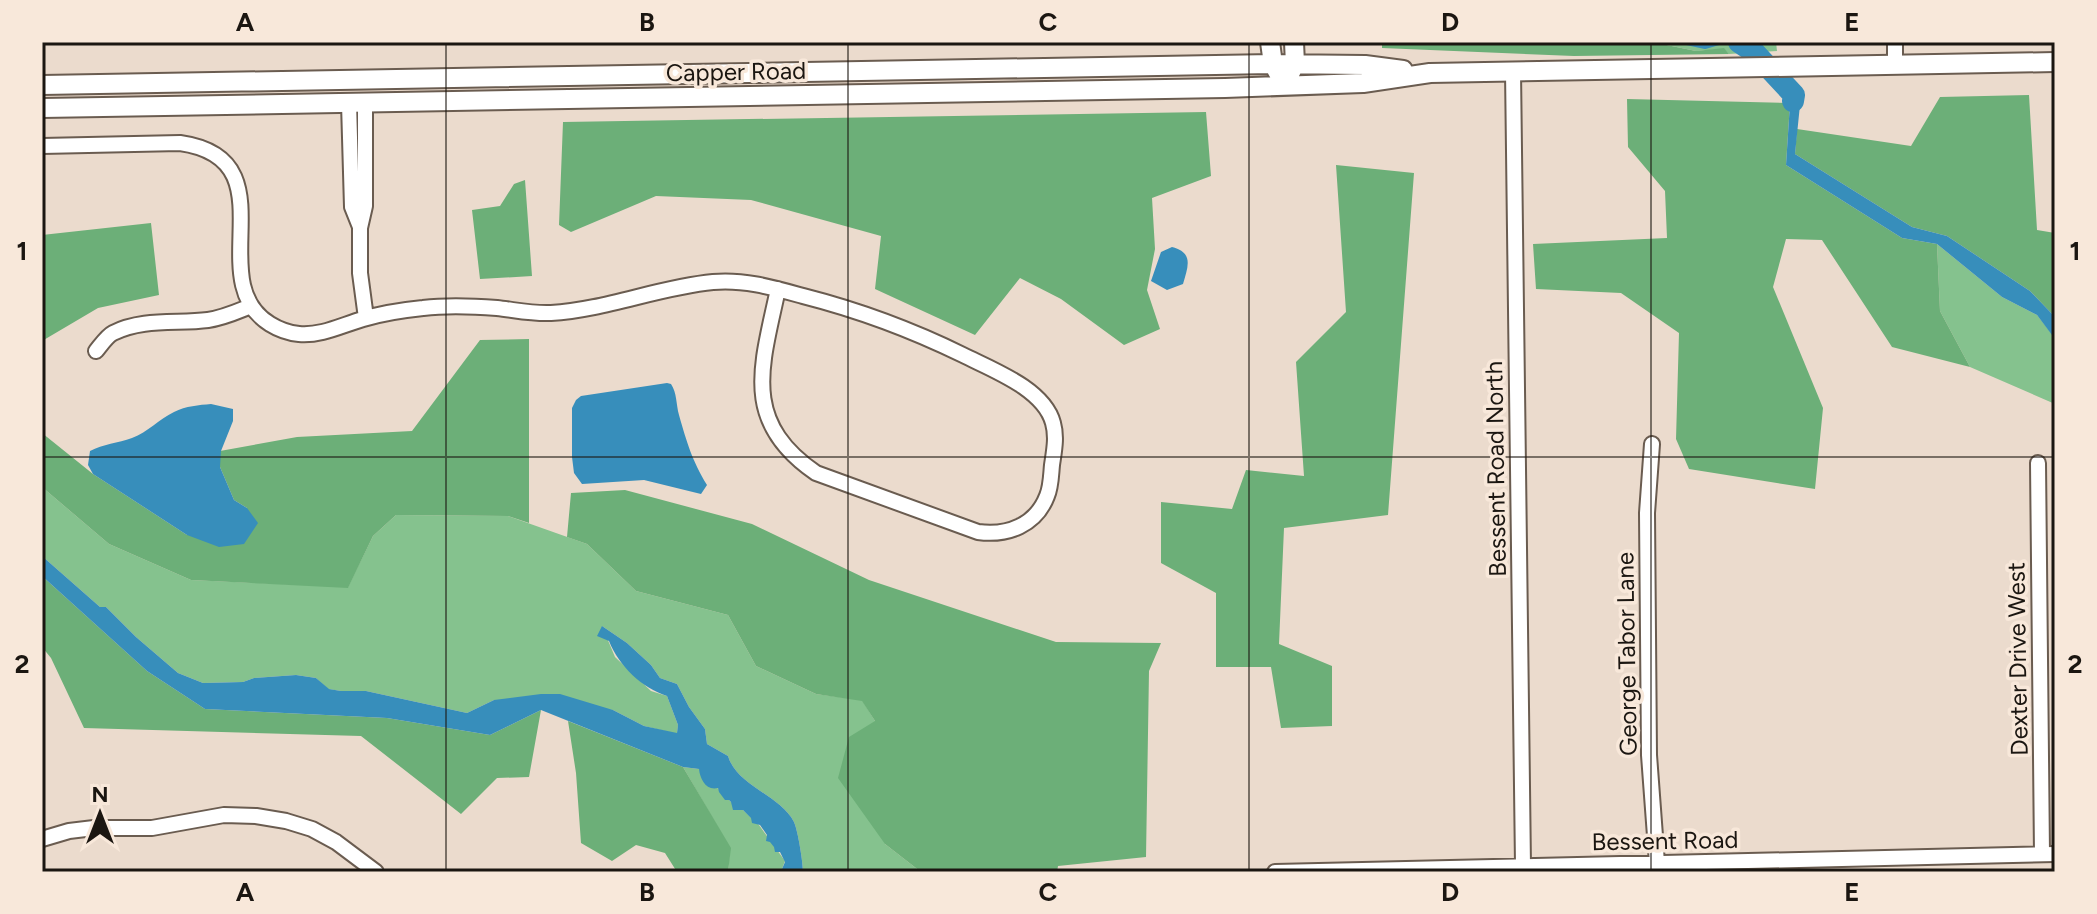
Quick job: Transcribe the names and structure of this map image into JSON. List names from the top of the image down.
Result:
{
  "streets": {
    "street": [
      "Capper Road",
      "Bessent Road North",
      "George Tabor Lane",
      "Dexter Drive West",
      "Bessent Road"
    ]
  },
  "crossings": [
    ["Capper Road", "Bessent Road North"],
    ["Bessent Road North", "Bessent Road"],
    ["George Tabor Lane", "Bessent Road"],
    ["Dexter Drive West", "Bessent Road"]
  ],
  "north": "top",
  "grid": {
    "columns": [
      "A",
      "B",
      "C",
      "D",
      "E"
    ],
    "rows": ["1", "2"]
  }
}
